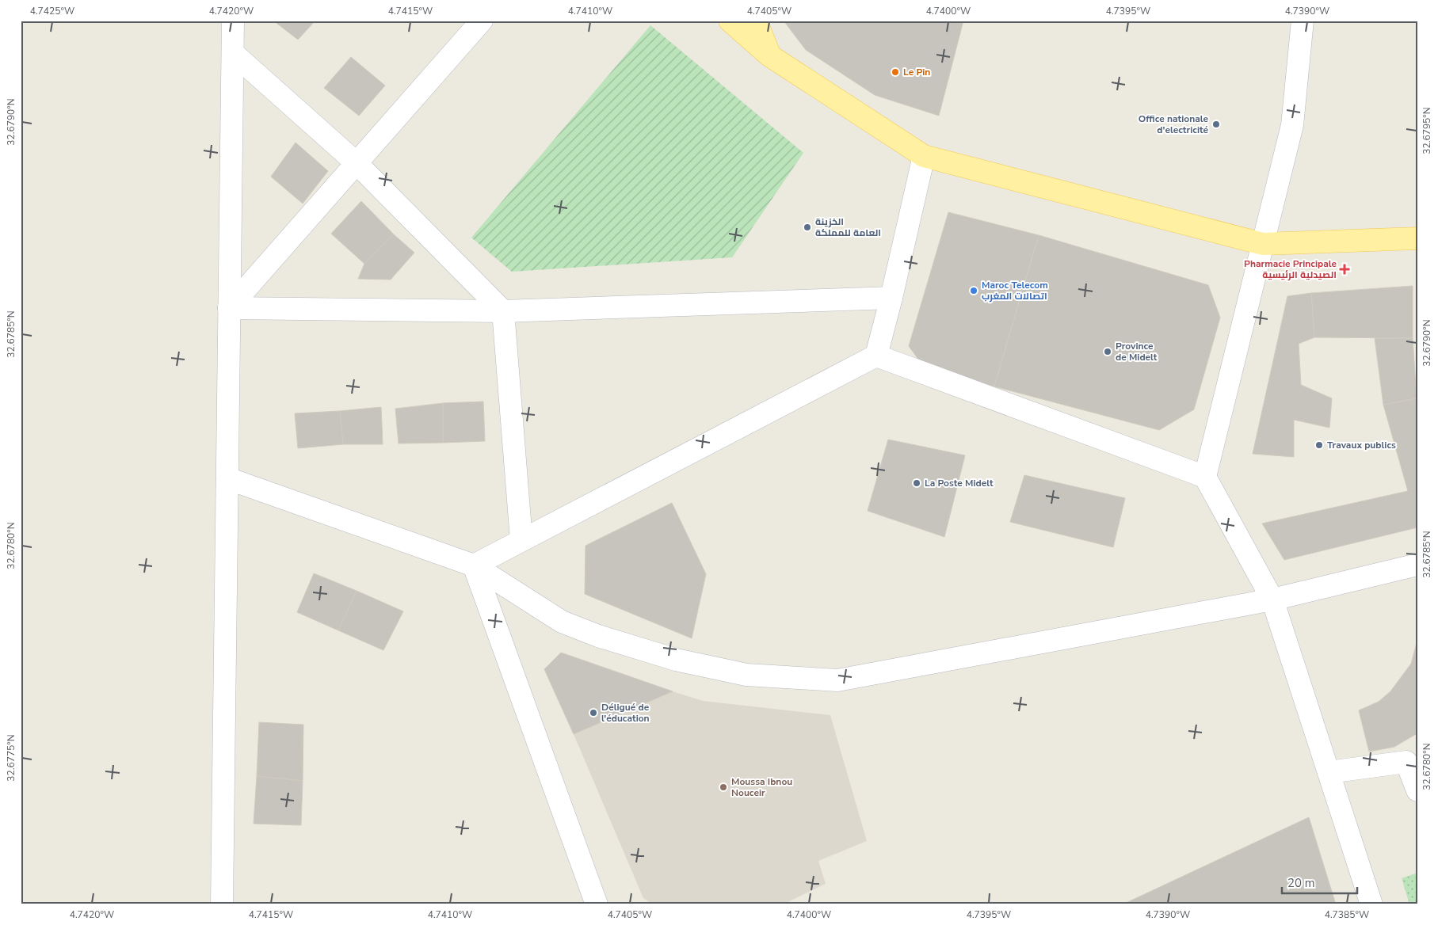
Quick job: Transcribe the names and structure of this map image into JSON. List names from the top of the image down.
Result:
{
  "places": {
    "other": [
      "Le Pin",
      "Office nationale d'electricité",
      "الخزينة العامة للمملكة",
      "Maroc Telecom اتصالات المغرب",
      "Province de Midelt",
      "Travaux publics",
      "La Poste Midelt",
      "Déligué de l'éducation",
      "Moussa Ibnou Nouceir"
    ],
    "health": ["Pharmacie Principale الصيدلية الرئيسية"]
  },
  "scale_bar": "20 m",
  "coordinates": [
    "4.7425°W",
    "4.7420°W",
    "4.7415°W",
    "4.7410°W",
    "4.7405°W",
    "4.7400°W",
    "4.7395°W",
    "4.7390°W",
    "32.6790°N",
    "32.6795°N",
    "32.6785°N",
    "32.6780°N",
    "32.6775°N",
    "4.7385°W"
  ]
}
